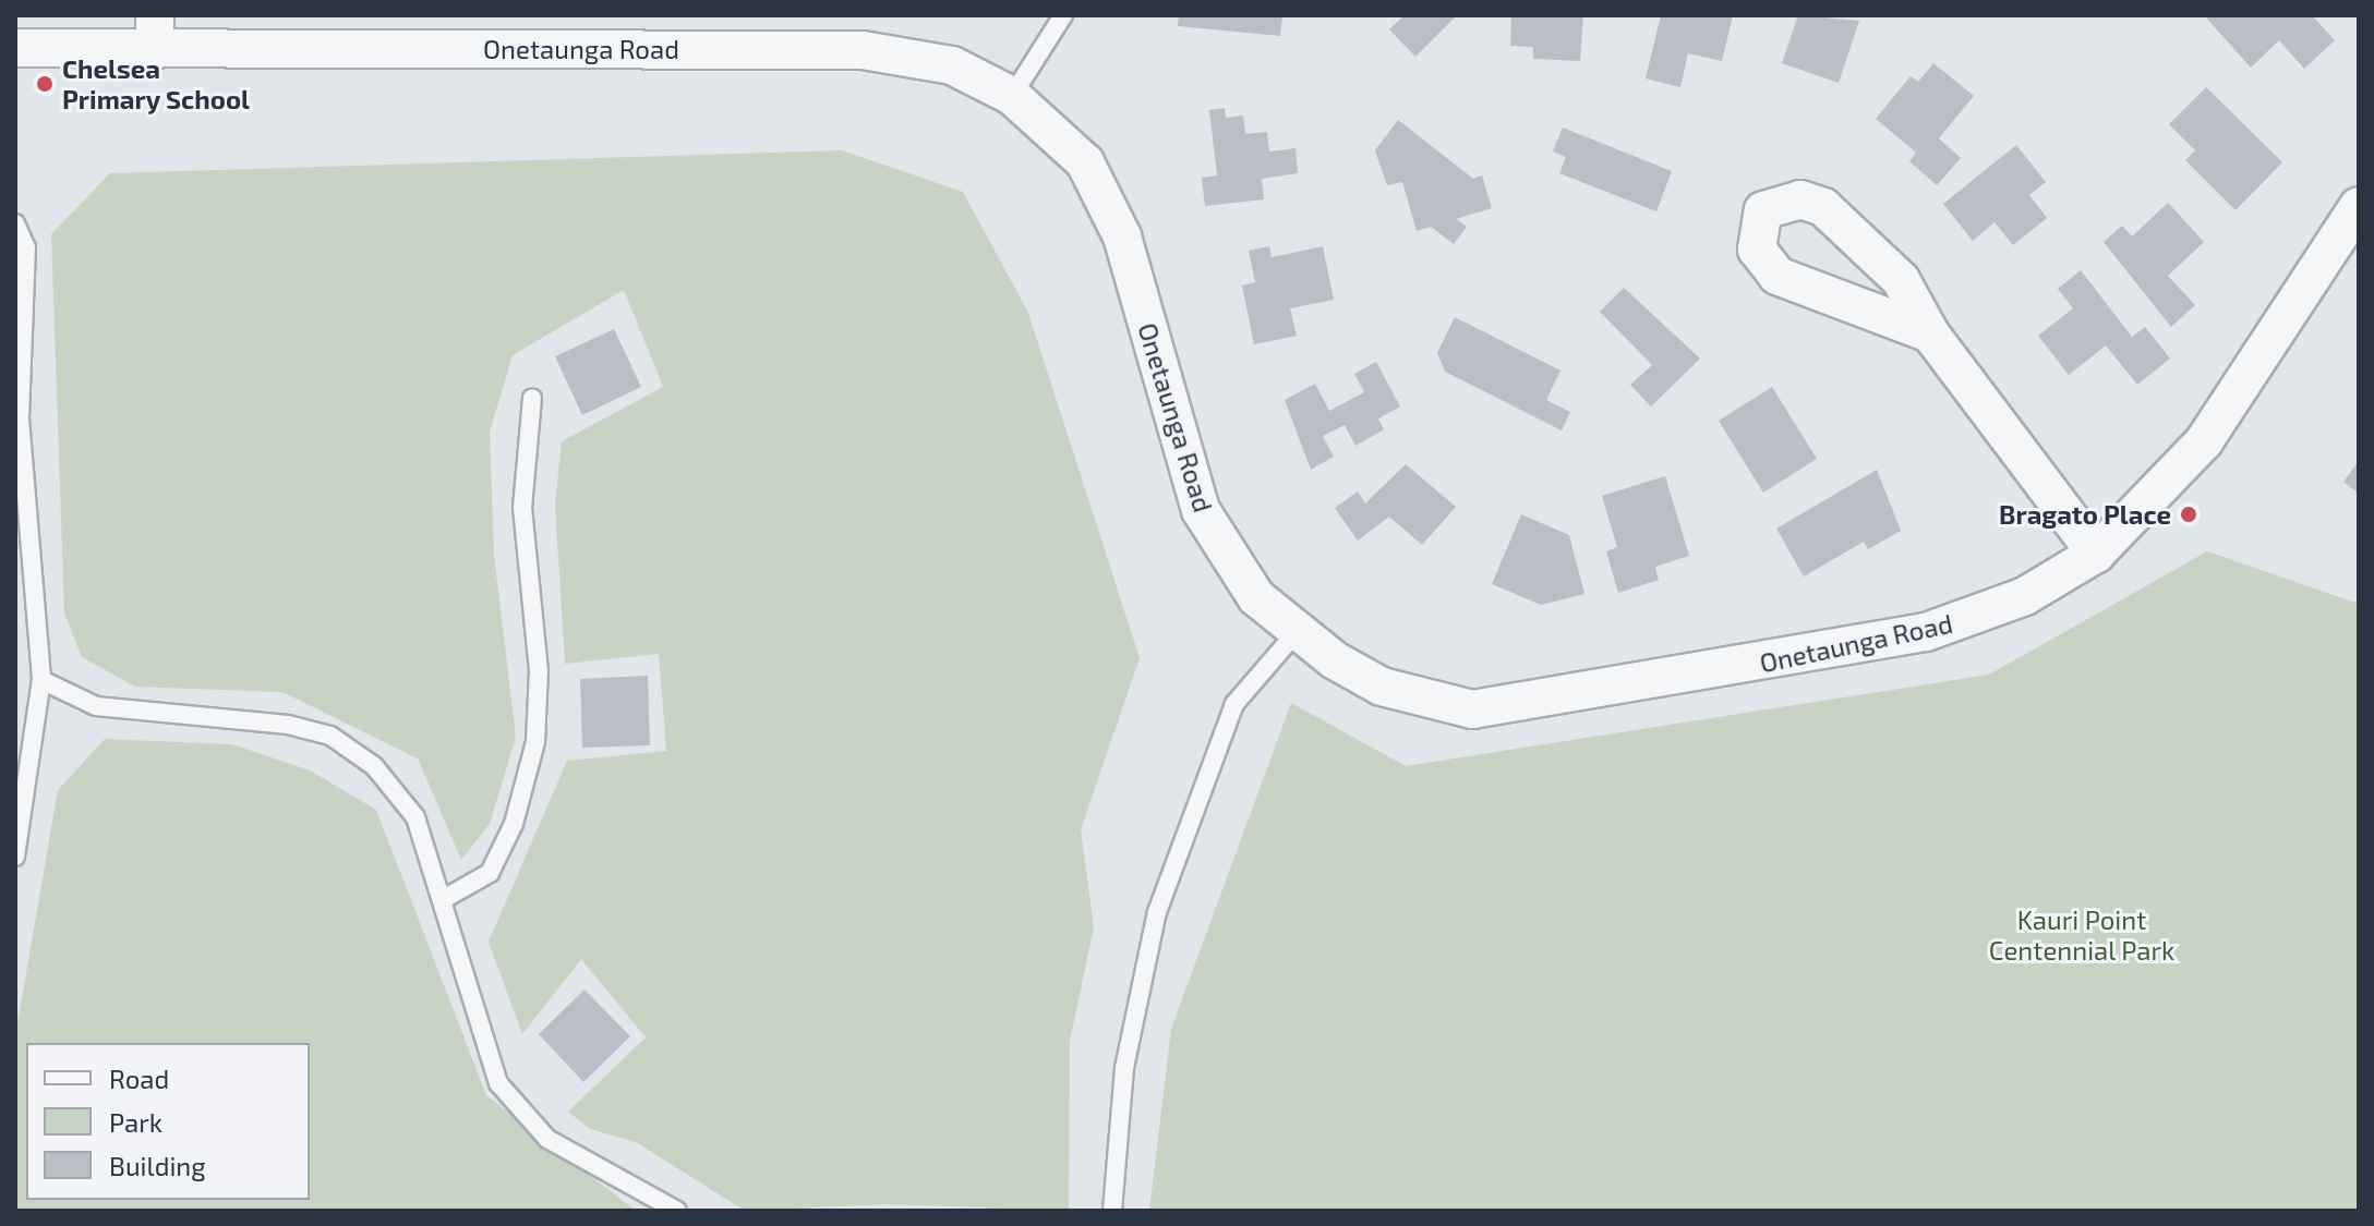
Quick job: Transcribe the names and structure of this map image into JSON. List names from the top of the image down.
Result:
{
  "streets": {
    "street": ["Onetaunga Road"]
  },
  "parks": ["Kauri Point Centennial Park"],
  "places": ["Chelsea Primary School", "Bragato Place"],
  "legend": ["Road", "Park", "Building"]
}
